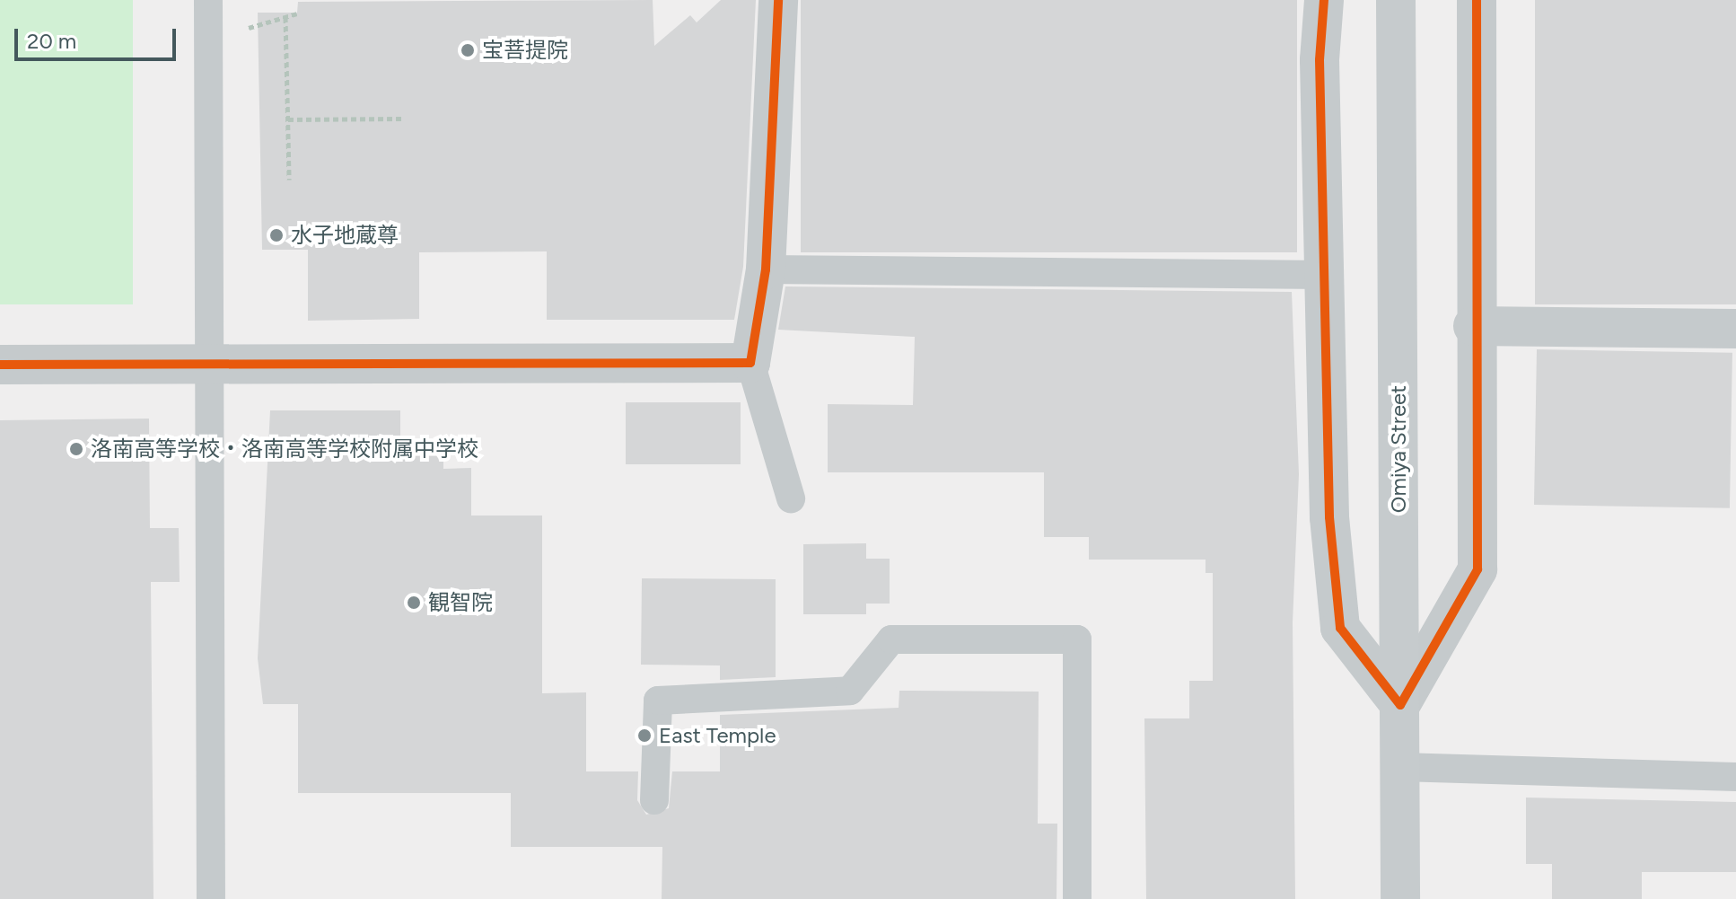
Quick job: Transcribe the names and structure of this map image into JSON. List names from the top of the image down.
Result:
{
  "streets": {
    "main road": ["Omiya Street"]
  },
  "places": [
    "宝菩提院",
    "水子地蔵尊",
    "洛南高等学校・洛南高等学校附属中学校",
    "観智院",
    "East Temple"
  ],
  "scale_bar": "20 m"
}
